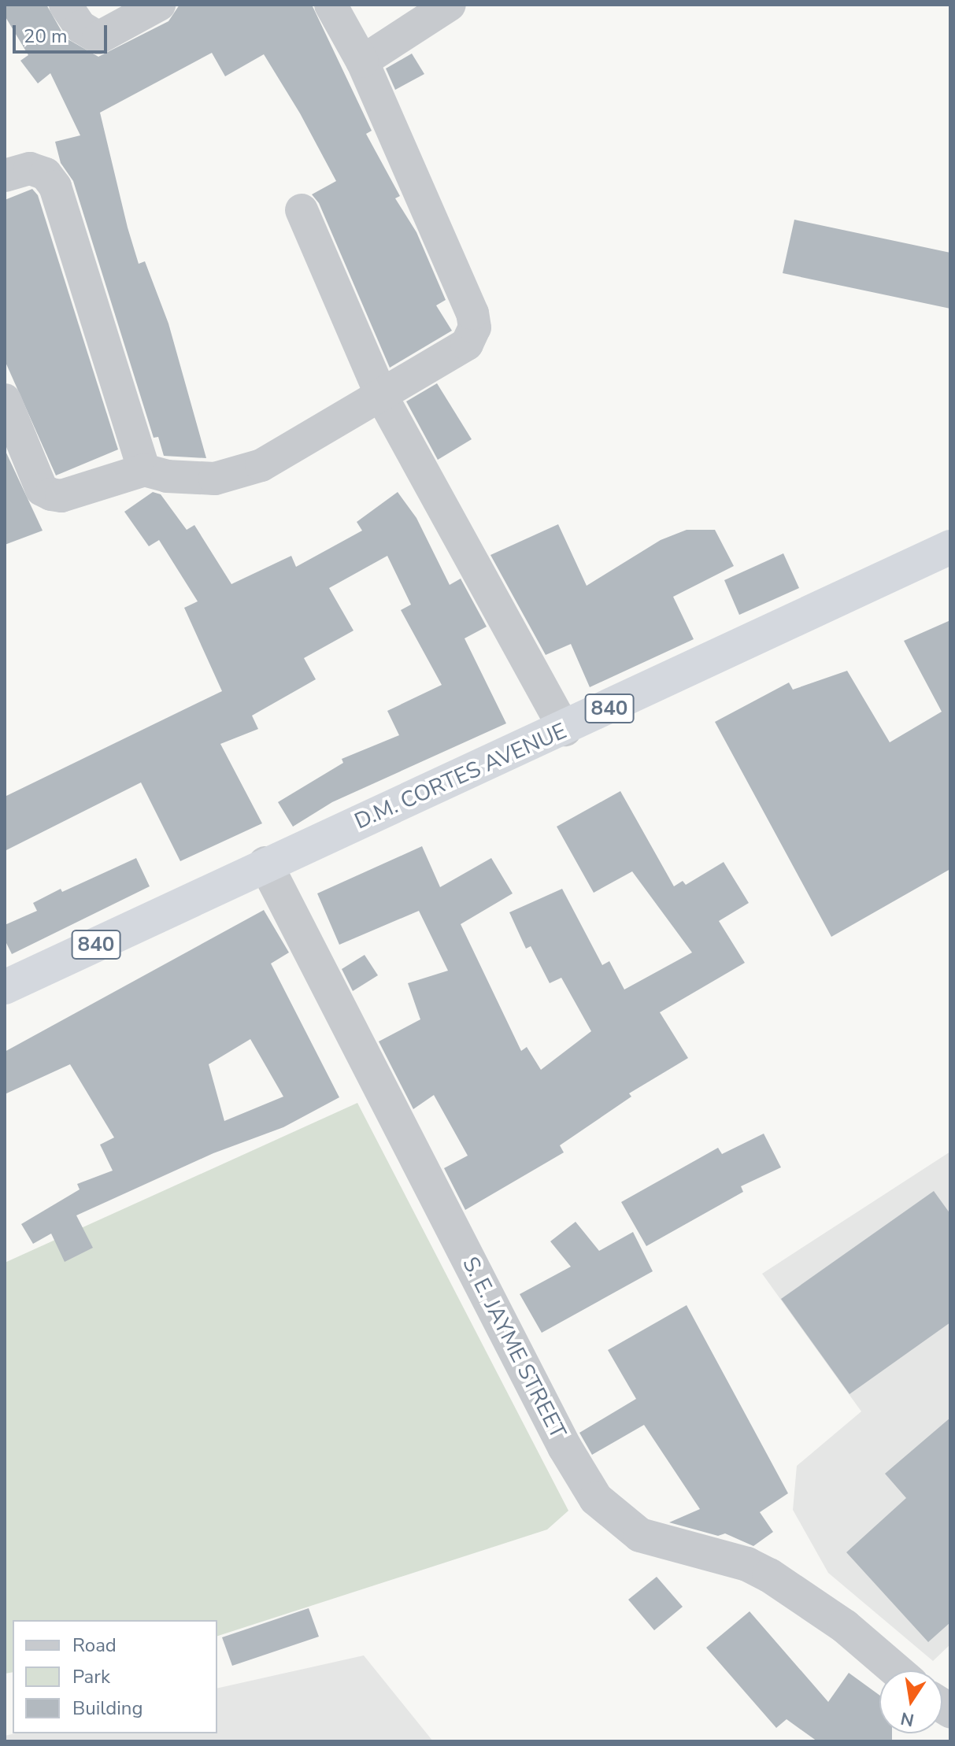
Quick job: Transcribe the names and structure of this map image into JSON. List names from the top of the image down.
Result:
{
  "streets": {
    "highway": ["840", "D.M. CORTES AVENUE"],
    "street": ["S. E. JAYME STREET"]
  },
  "crossings": [
    ["D.M. CORTES AVENUE", "S. E. JAYME STREET"]
  ],
  "legend": ["Road", "Park", "Building"],
  "scale_bar": "20 m",
  "north": "bottom"
}
